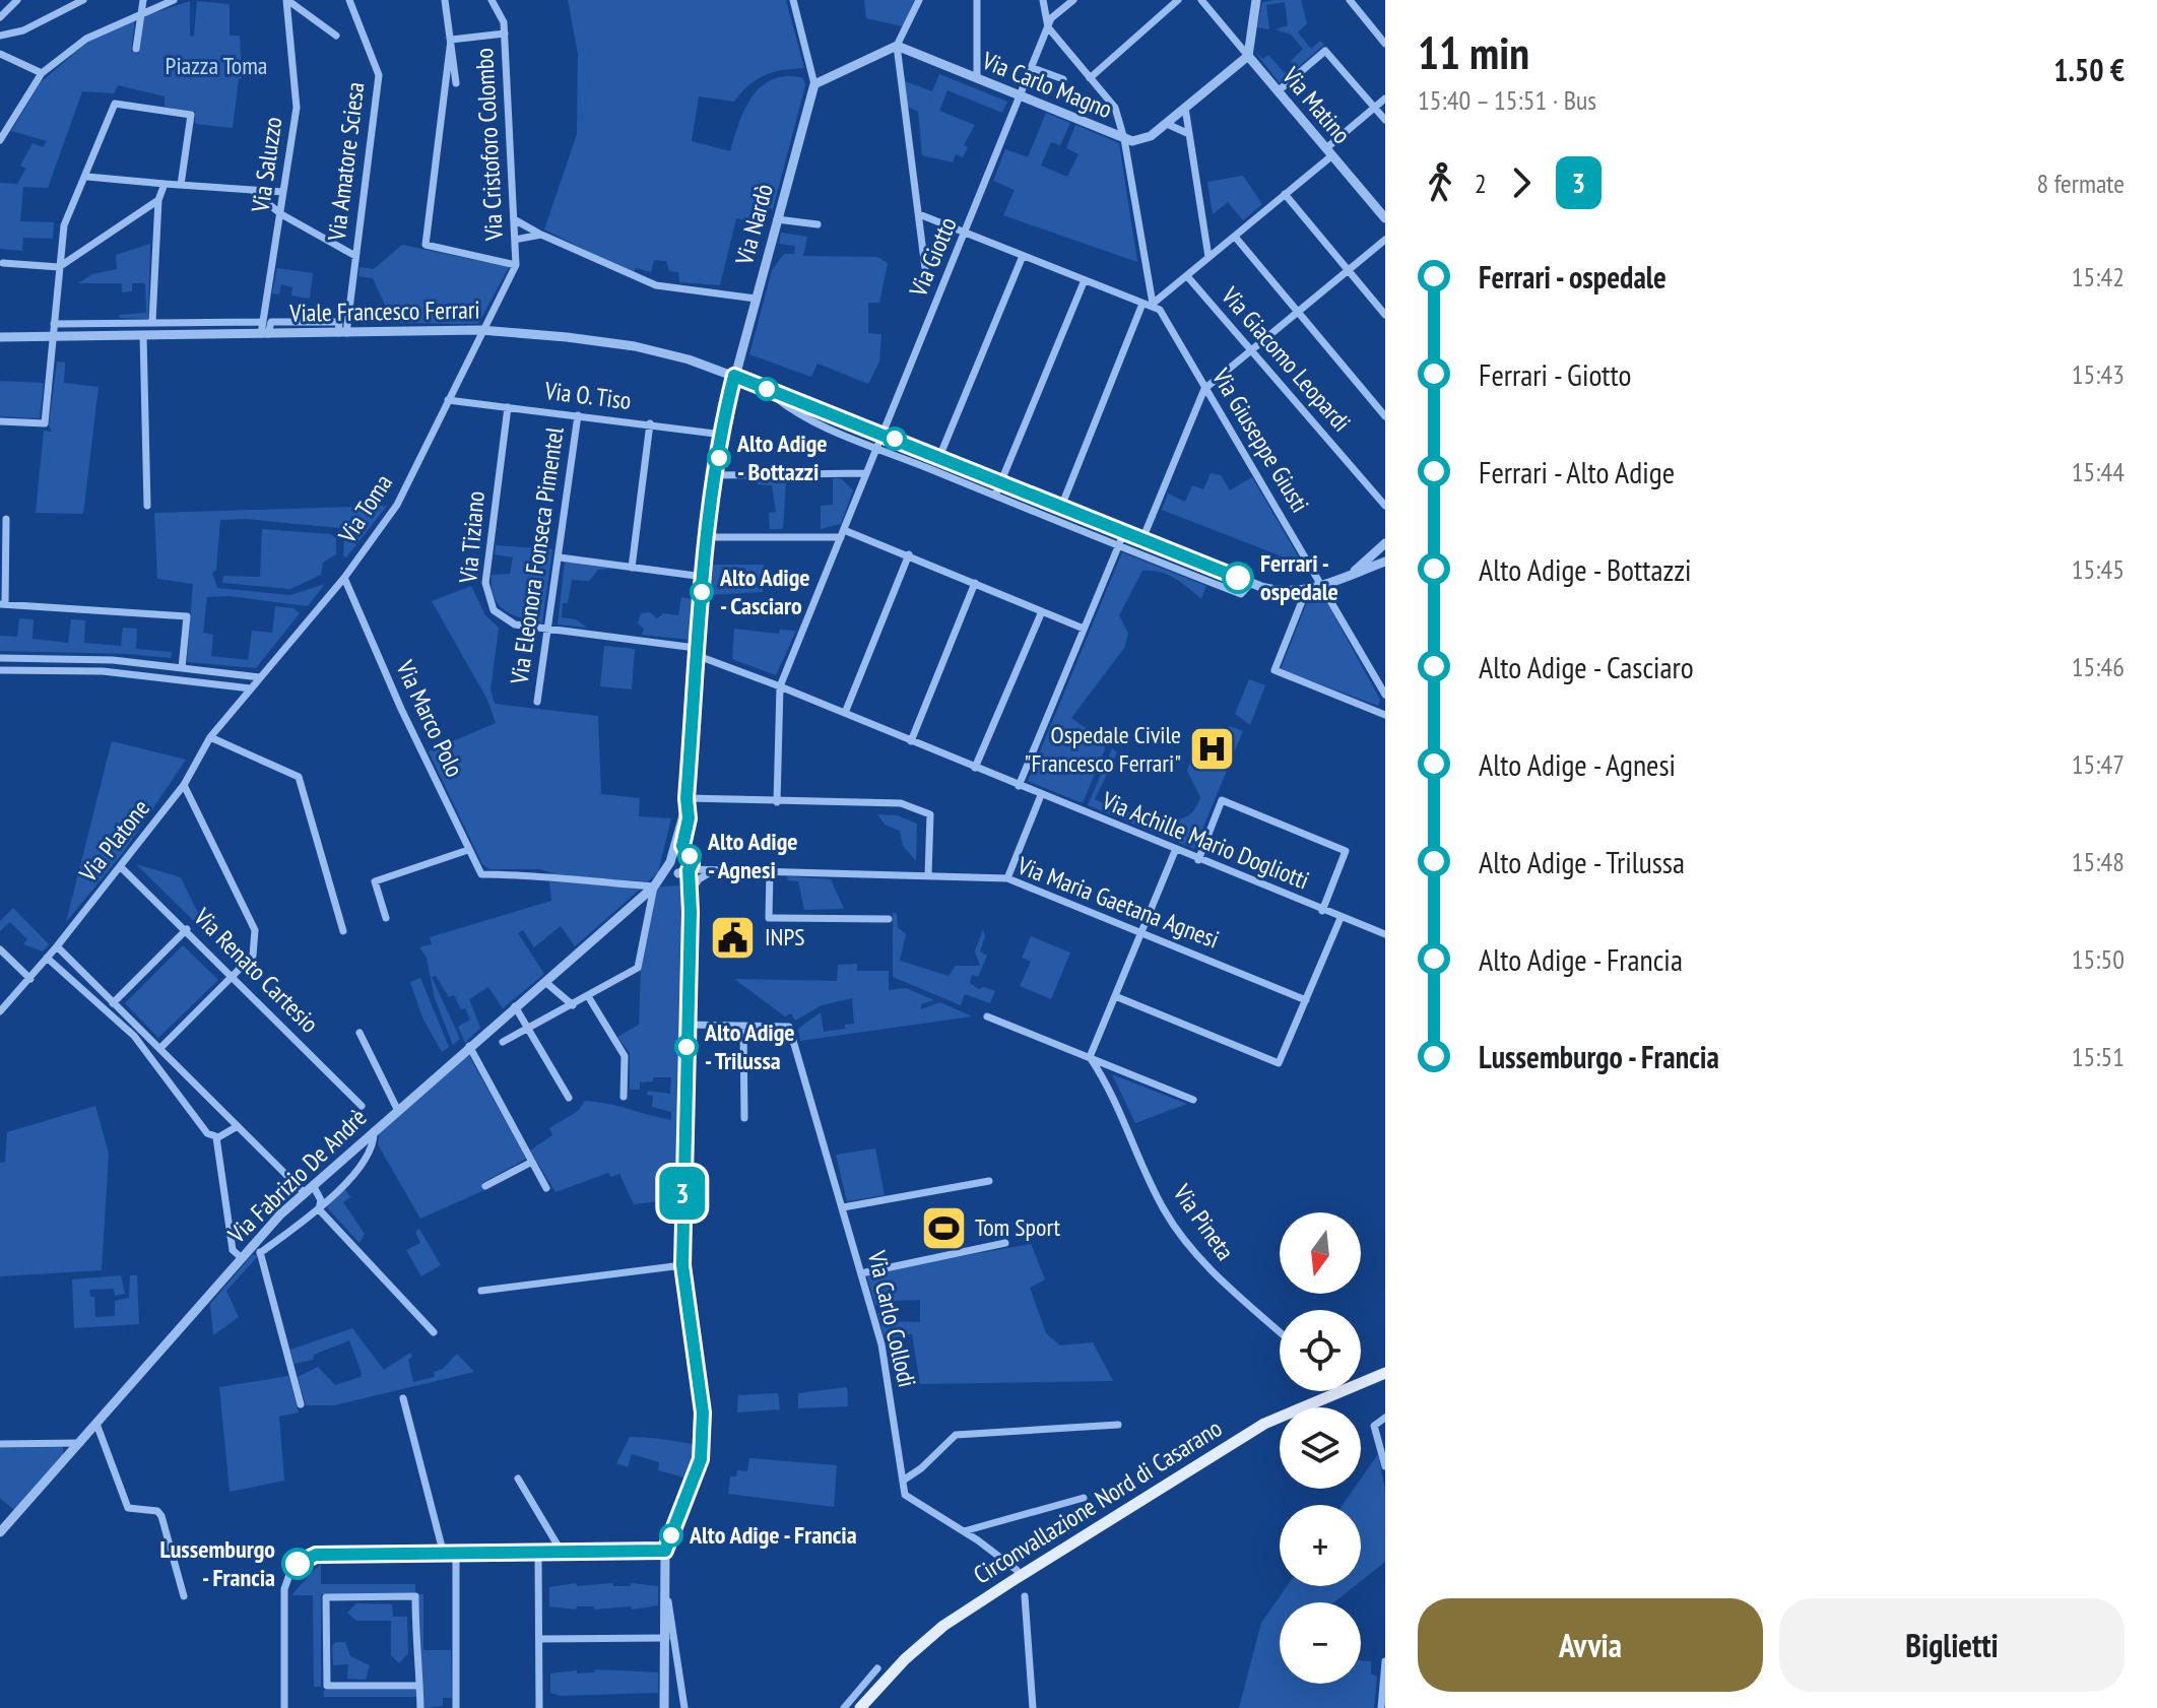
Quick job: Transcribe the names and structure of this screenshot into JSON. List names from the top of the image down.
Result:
{
  "streets": {
    "main road": ["Circonvallazione Nord di Casarano"],
    "street": [
      "Via Carlo Magno",
      "Via Matino",
      "Via Cristoforo Colombo",
      "Via Amatore Sciesa",
      "Via Saluzzo",
      "Via Nardò",
      "Via Giotto",
      "Viale Francesco Ferrari",
      "Via Giacomo Leopardi",
      "Via O. Tiso",
      "Via Giuseppe Giusti",
      "Via Toma",
      "Via Tiziano",
      "Via Eleonora Fonseca Pimentel",
      "Via Marco Polo",
      "Via Platone",
      "Via Achille Mario Dogliotti",
      "Via Maria Gaetana Agnesi",
      "Via Renato Cartesio",
      "Via Fabrizio De Andrè",
      "Via Pineta",
      "Via Carlo Collodi"
    ]
  },
  "crossings": [
    ["Via Carlo Magno", "Via Matino"],
    ["Via Carlo Magno", "Via Giotto"],
    ["Via Cristoforo Colombo", "Viale Francesco Ferrari"],
    ["Via Cristoforo Colombo", "Via Toma"],
    ["Via Amatore Sciesa", "Viale Francesco Ferrari"],
    ["Via Saluzzo", "Viale Francesco Ferrari"],
    ["Via Nardò", "Viale Francesco Ferrari"],
    ["Via Nardò", "Via O. Tiso"],
    ["Via Nardò", "Via Achille Mario Dogliotti"],
    ["Via Giotto", "Viale Francesco Ferrari"],
    ["Via Giotto", "Via Achille Mario Dogliotti"],
    ["Viale Francesco Ferrari", "Via Giuseppe Giusti"],
    ["Viale Francesco Ferrari", "Via Toma"],
    ["Via O. Tiso", "Via Toma"],
    ["Via O. Tiso", "Via Tiziano"],
    ["Via O. Tiso", "Via Eleonora Fonseca Pimentel"],
    ["Via Toma", "Via Marco Polo"],
    ["Via Toma", "Via Platone"],
    ["Via Tiziano", "Via Eleonora Fonseca Pimentel"],
    ["Via Tiziano", "Via Achille Mario Dogliotti"],
    ["Via Eleonora Fonseca Pimentel", "Via Achille Mario Dogliotti"],
    ["Via Marco Polo", "Via Fabrizio De Andrè"],
    ["Via Platone", "Via Renato Cartesio"],
    ["Via Maria Gaetana Agnesi", "Via Fabrizio De Andrè"]
  ],
  "parks": ["Piazza Toma"],
  "places": {
    "other": [
      "Alto Adige - Bottazzi",
      "Ferrari - ospedale",
      "Alto Adige - Casciaro",
      "Alto Adige - Agnesi",
      "Alto Adige - Trilussa",
      "Alto Adige - Francia",
      "Lussemburgo - Francia"
    ],
    "hospital": ["Ospedale Civile \"Francesco Ferrari\""],
    "public building": ["INPS"],
    "sports": ["Tom Sport"]
  },
  "lines": ["bus line 3"],
  "north": "bottom",
  "page": {
    "on_map": "3",
    "heading": ["11 min", "15:40 – 15:51 · Bus", "1.50 €"],
    "legs": ["2", "3", "8 fermate"],
    "list": [
      {
        "name": "Ferrari - ospedale",
        "value": "15:42"
      },
      {
        "name": "Ferrari - Giotto",
        "value": "15:43"
      },
      {
        "name": "Ferrari - Alto Adige",
        "value": "15:44"
      },
      {
        "name": "Alto Adige - Bottazzi",
        "value": "15:45"
      },
      {
        "name": "Alto Adige - Casciaro",
        "value": "15:46"
      },
      {
        "name": "Alto Adige - Agnesi",
        "value": "15:47"
      },
      {
        "name": "Alto Adige - Trilussa",
        "value": "15:48"
      },
      {
        "name": "Alto Adige - Francia",
        "value": "15:50"
      },
      {
        "name": "Lussemburgo - Francia",
        "value": "15:51"
      }
    ],
    "map_buttons": ["+", "−"],
    "buttons": ["Avvia", "Biglietti"]
  }
}
